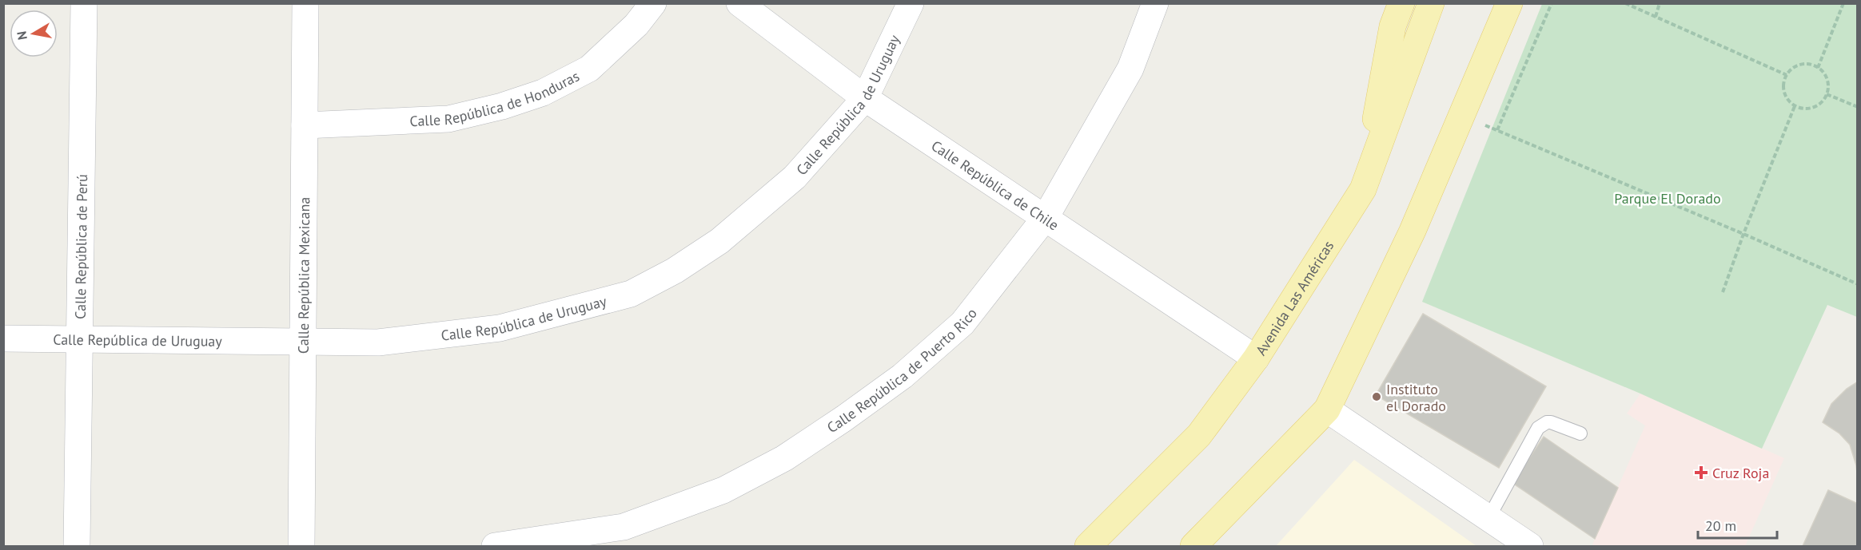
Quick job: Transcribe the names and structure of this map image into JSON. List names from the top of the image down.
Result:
{
  "streets": {
    "main road": ["Avenida Las Américas"],
    "street": [
      "Calle República de Honduras",
      "Calle República de Uruguay",
      "Calle República de Chile",
      "Calle República de Perú",
      "Calle República Mexicana",
      "Calle República de Puerto Rico"
    ]
  },
  "crossings": [
    ["Calle República de Honduras", "Calle República Mexicana"],
    ["Calle República de Uruguay", "Calle República de Chile"],
    ["Calle República de Uruguay", "Calle República de Perú"],
    ["Calle República de Uruguay", "Calle República Mexicana"],
    ["Calle República de Chile", "Avenida Las Américas"],
    ["Calle República de Chile", "Calle República de Puerto Rico"]
  ],
  "parks": ["Parque El Dorado"],
  "places": {
    "other": ["Instituto el Dorado"],
    "health": ["Cruz Roja"]
  },
  "scale_bar": "20 m",
  "north": "left"
}
